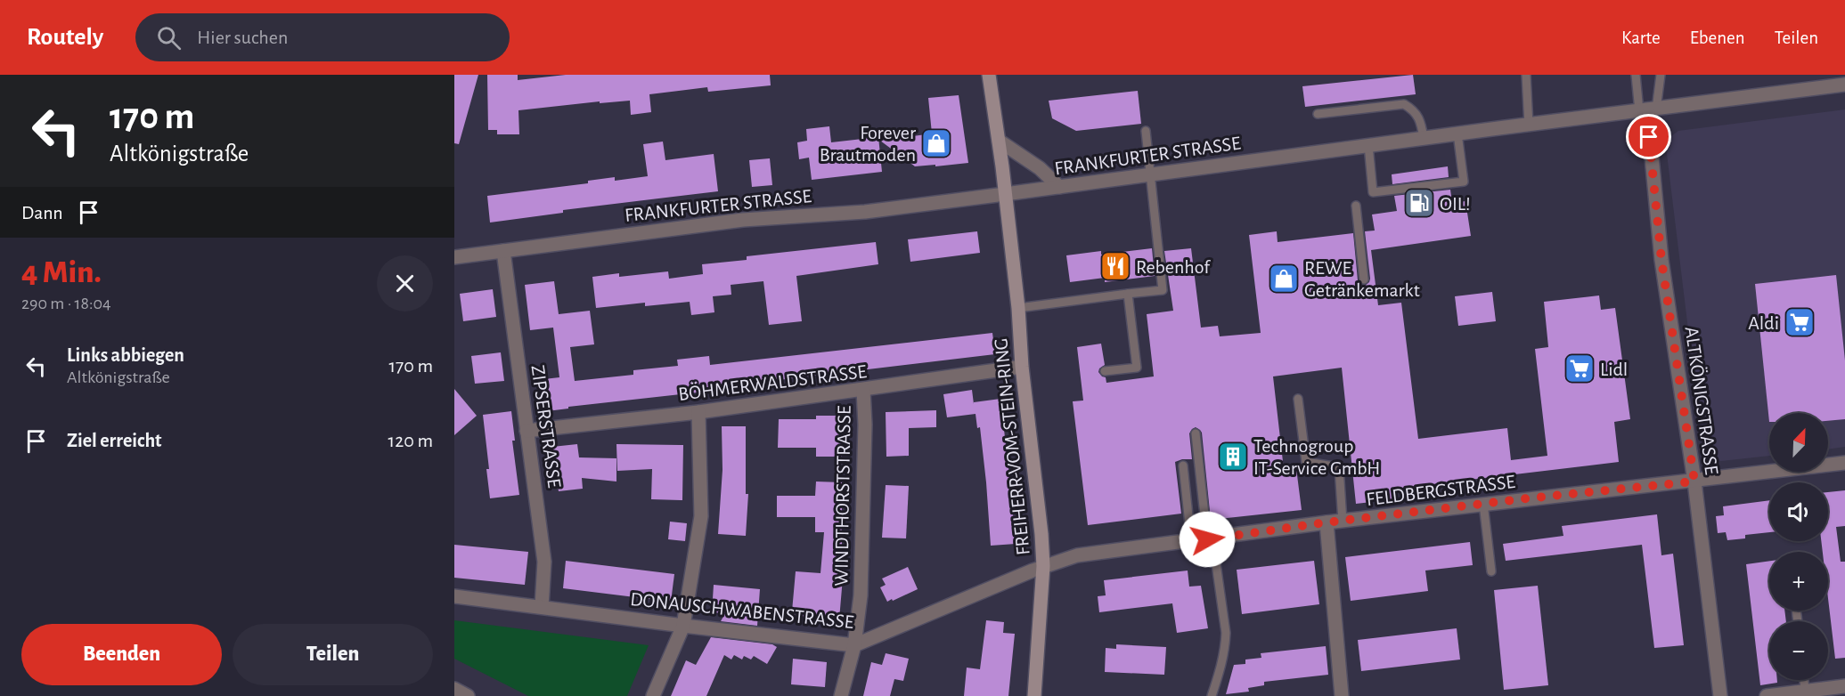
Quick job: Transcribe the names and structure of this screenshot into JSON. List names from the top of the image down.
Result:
{
  "streets": {
    "main road": ["FREIHERR-VOM-STEIN-RING"],
    "street": [
      "FRANKFURTER STRASSE",
      "BÖHMERWALDSTRASSE",
      "ALTKÖNIGSTRASSE",
      "ZIPSERSTRASSE",
      "FELDBERGSTRASSE",
      "WINDTHORSTSTRASSE",
      "DONAUSCHWABENSTRASSE"
    ]
  },
  "crossings": [
    ["FRANKFURTER STRASSE", "ALTKÖNIGSTRASSE"],
    ["FRANKFURTER STRASSE", "ZIPSERSTRASSE"],
    ["FRANKFURTER STRASSE", "FREIHERR-VOM-STEIN-RING"],
    ["BÖHMERWALDSTRASSE", "ZIPSERSTRASSE"],
    ["BÖHMERWALDSTRASSE", "FREIHERR-VOM-STEIN-RING"],
    ["BÖHMERWALDSTRASSE", "WINDTHORSTSTRASSE"],
    ["ALTKÖNIGSTRASSE", "FELDBERGSTRASSE"],
    ["ZIPSERSTRASSE", "DONAUSCHWABENSTRASSE"],
    ["FREIHERR-VOM-STEIN-RING", "FELDBERGSTRASSE"],
    ["FREIHERR-VOM-STEIN-RING", "DONAUSCHWABENSTRASSE"],
    ["FELDBERGSTRASSE", "DONAUSCHWABENSTRASSE"],
    ["WINDTHORSTSTRASSE", "DONAUSCHWABENSTRASSE"]
  ],
  "places": {
    "shop": ["Forever Brautmoden", "REWE Getränkemarkt"],
    "fuel station": ["OIL!"],
    "restaurant": ["Rebenhof"],
    "supermarket": ["Aldi", "Lidl"],
    "building": ["Technogroup IT-Service GmbH"]
  },
  "north": "top right",
  "page": {
    "header": "Routely",
    "search": "Hier suchen",
    "nav": ["Karte", "Ebenen", "Teilen"],
    "turn": ["170 m", "Altkönigstraße"],
    "then": "Dann",
    "heading": ["4 Min.", "290 m · 18:04"],
    "list": [
      {
        "name": "Links abbiegen",
        "note": "Altkönigstraße",
        "value": "170 m"
      },
      {
        "name": "Ziel erreicht",
        "value": "120 m"
      }
    ],
    "map_buttons": ["+", "−"],
    "buttons": ["Beenden", "Teilen"]
  }
}
